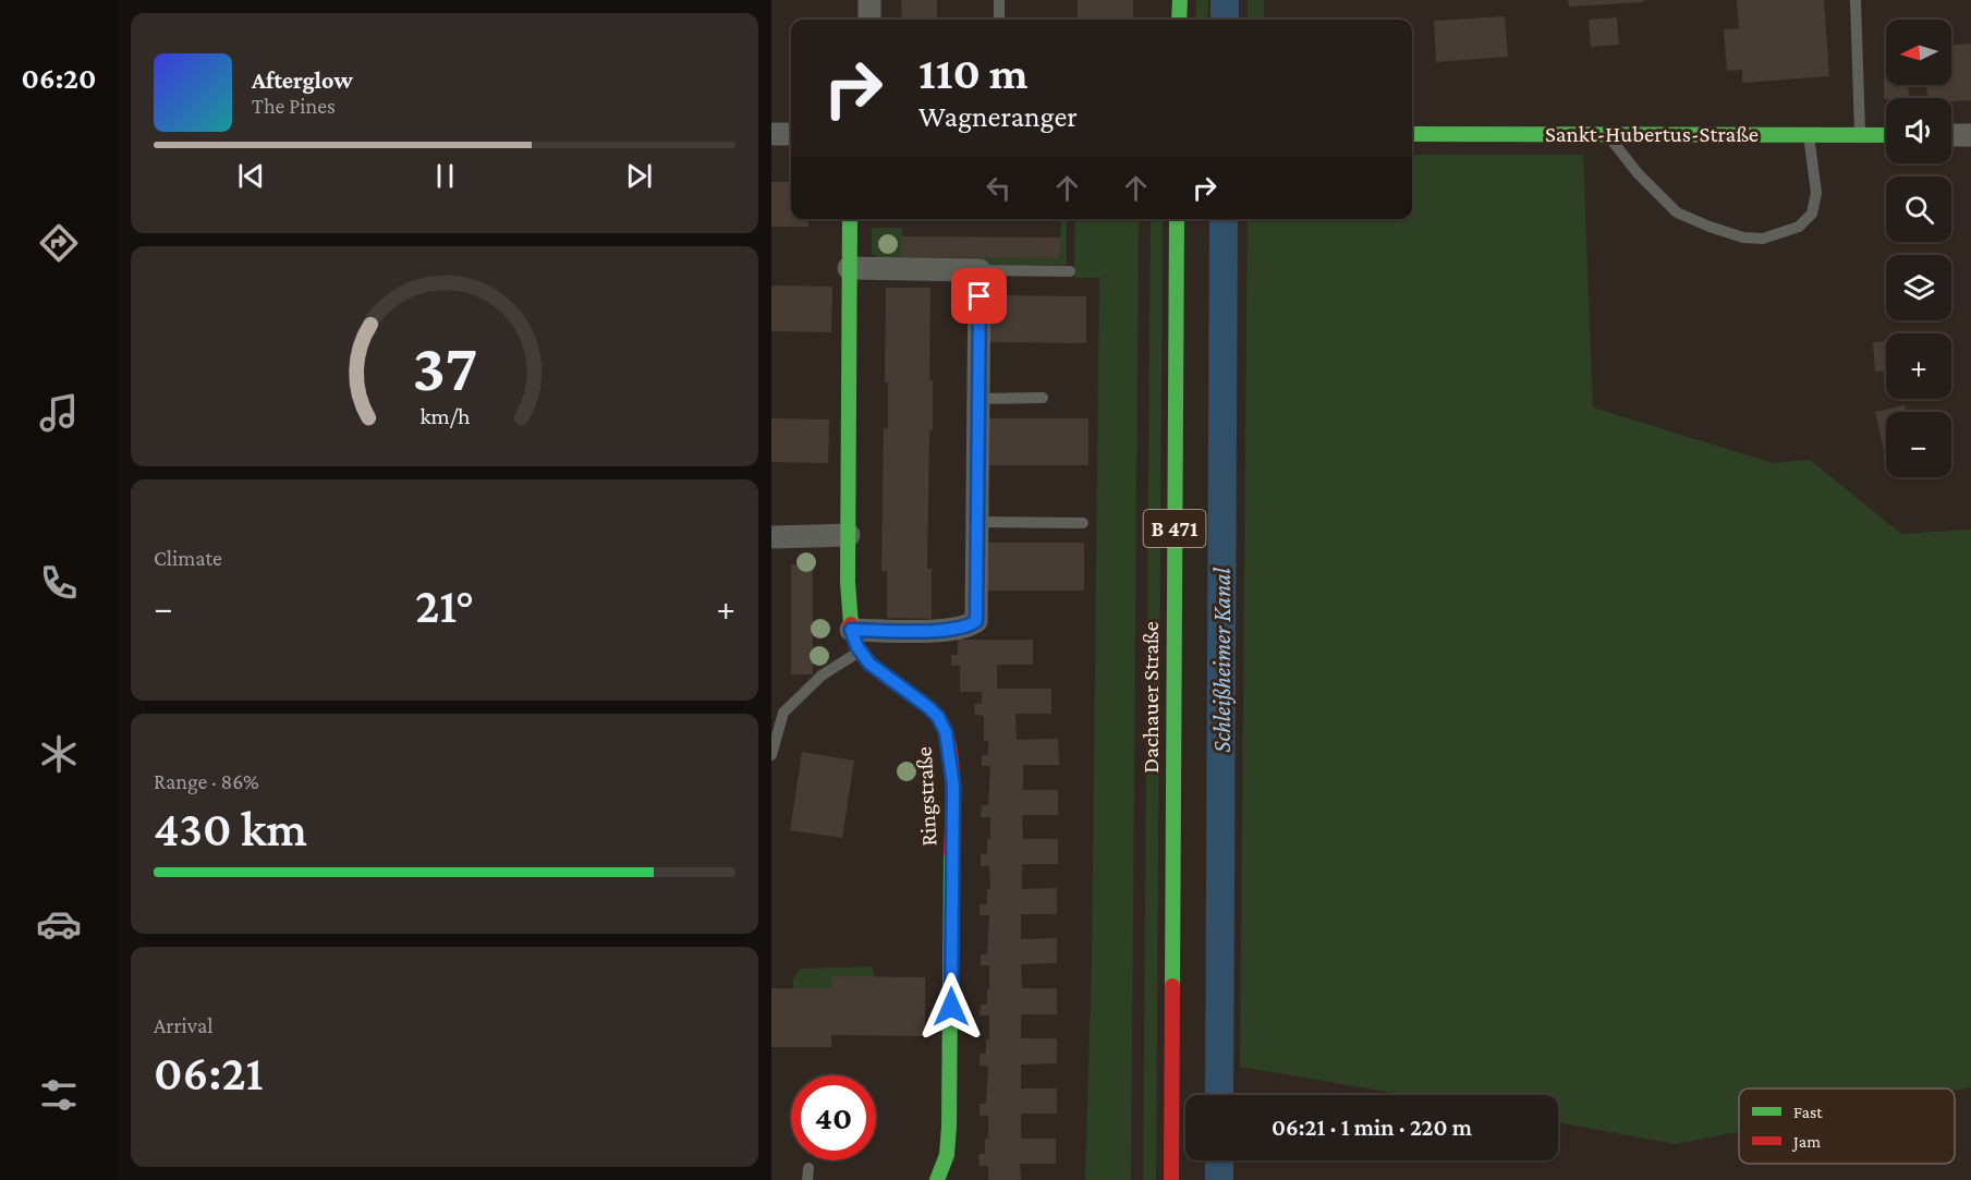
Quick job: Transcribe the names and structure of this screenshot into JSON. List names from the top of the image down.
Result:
{
  "streets": {
    "street": [
      "Sankt-Hubertus-Straße",
      "B 471",
      "Dachauer Straße",
      "Ringstraße"
    ]
  },
  "water": ["Schleißheimer Kanal"],
  "legend": ["Fast", "Jam"],
  "north": "left",
  "page": {
    "tabs": "06:20",
    "map_buttons": ["+", "−"],
    "turn": ["110 m", "Wagneranger"],
    "song": ["Afterglow", "The Pines"],
    "tile": [
      "Climate",
      ["Range · 86%", "430 km"],
      ["Arrival", "06:21"]
    ],
    "heat": ["−", "21°", "+"],
    "limit": "40",
    "trip": "06:21 · 1 min · 220 m",
    "gauge": ["37", "km/h"]
  }
}
